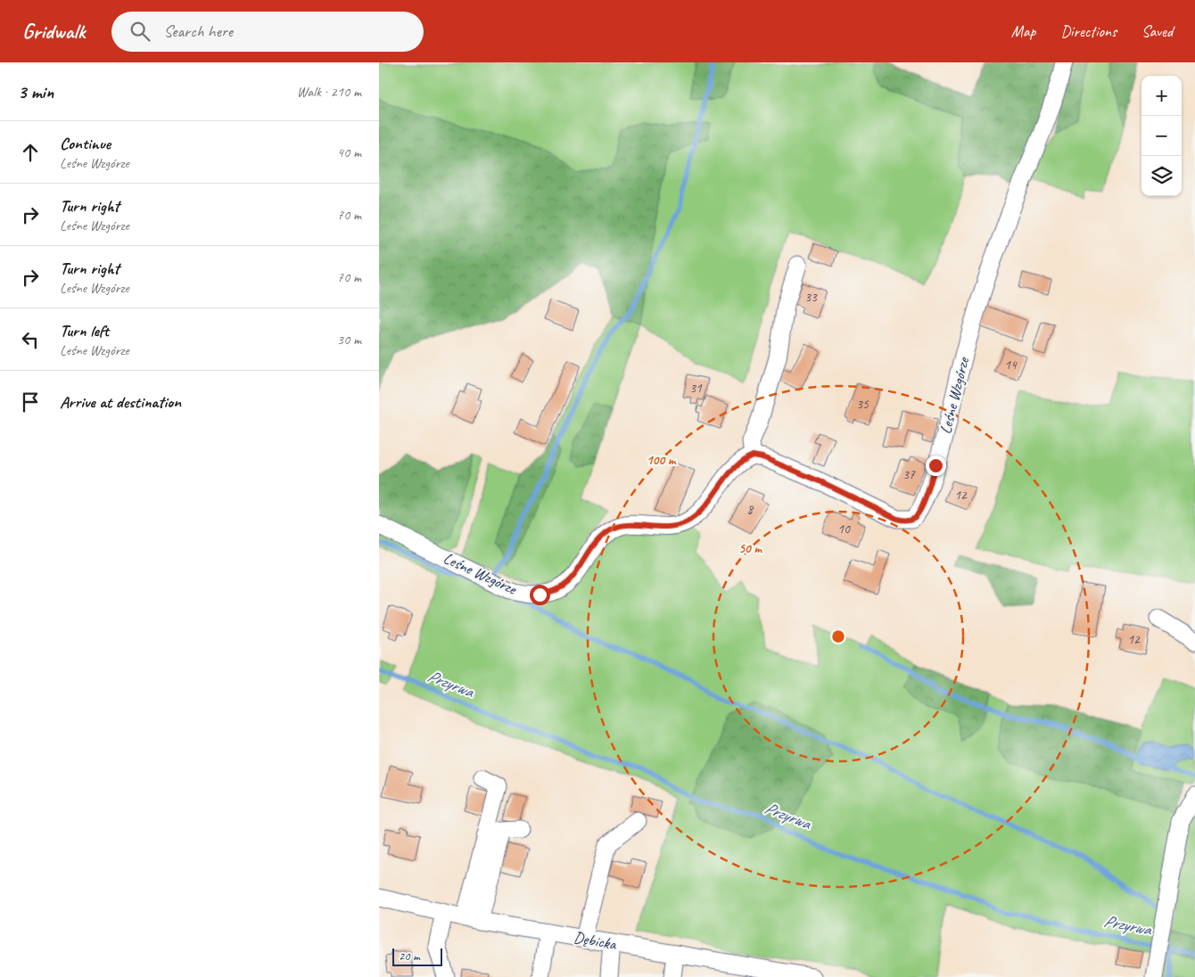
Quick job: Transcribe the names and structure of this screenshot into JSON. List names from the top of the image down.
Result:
{
  "streets": {
    "street": ["Leśne Wzgórze", "Dębicka"]
  },
  "water": ["Przyrwa"],
  "house_numbers": [
    "33",
    "14",
    "31",
    "35",
    "37",
    "12",
    "8",
    "10",
    "12"
  ],
  "scale_bar": "20 m",
  "page": {
    "header": "Gridwalk",
    "search": "Search here",
    "nav": ["Map", "Directions", "Saved"],
    "heading": ["3 min", "Walk · 210 m"],
    "map_buttons": ["+", "−"],
    "list": [
      ["Continue", "Leśne Wzgórze", "40 m"],
      ["Turn right", "Leśne Wzgórze", "70 m"],
      ["Turn right", "Leśne Wzgórze", "70 m"],
      ["Turn left", "Leśne Wzgórze", "30 m"],
      "Arrive at destination"
    ],
    "scale": "20 m"
  },
  "rings": ["100 m", "50 m"]
}
